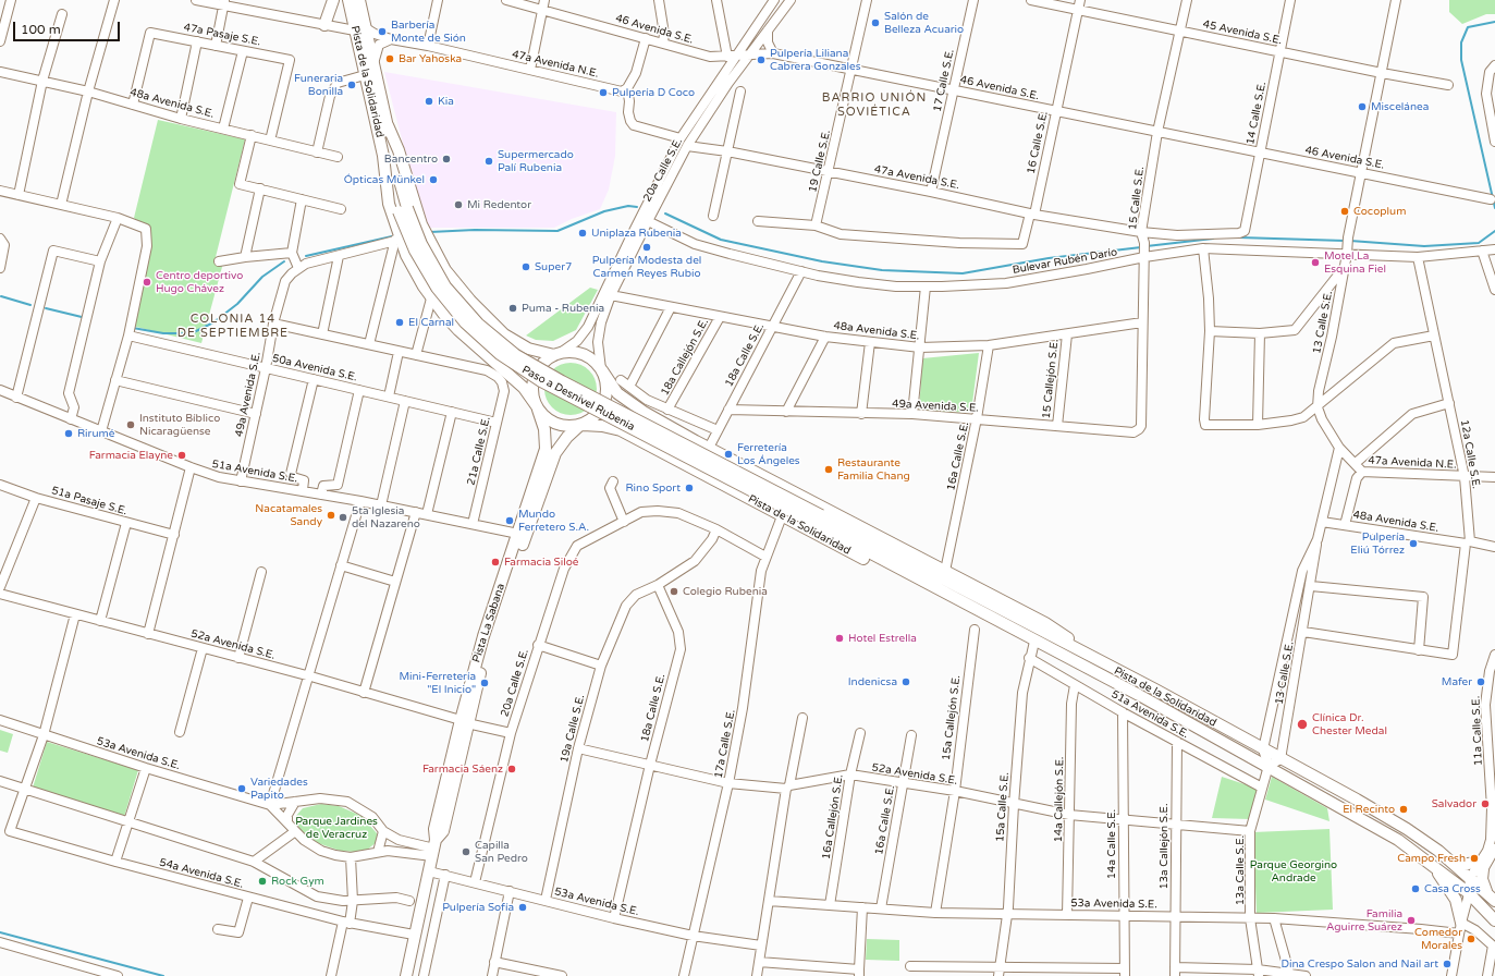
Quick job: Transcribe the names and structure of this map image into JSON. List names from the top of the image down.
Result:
{
  "streets": {
    "main road": ["Pista de la Solidaridad", "Paso a Desnivel Rubenia", "Pista La Sabana"],
    "street": [
      "46 Avenida S.E.",
      "45 Avenida S.E.",
      "47a Pasaje S.E.",
      "47a Avenida N.E.",
      "17 Calle S.E.",
      "48a Avenida S.E.",
      "14 Calle S.E.",
      "16 Calle S.E.",
      "19 Calle S.E.",
      "20a Calle S.E.",
      "47a Avenida S.E.",
      "15 Calle S.E.",
      "Bulevar Rubén Darío",
      "13 Calle S.E.",
      "18a Calle S.E.",
      "18a Callejón S.E.",
      "50a Avenida S.E.",
      "15 Callejón S.E.",
      "49a Avenida S.E.",
      "21a Calle S.E.",
      "12a Calle S.E.",
      "16a Calle S.E.",
      "51a Avenida S.E.",
      "51a Pasaje S.E.",
      "52a Avenida S.E.",
      "15a Callejón S.E.",
      "19a Calle S.E.",
      "11a Calle S.E.",
      "17a Calle S.E.",
      "53a Avenida S.E.",
      "14a Callejón S.E.",
      "15a Calle S.E.",
      "16a Callejón S.E.",
      "14a Calle S.E.",
      "13a Callejón S.E.",
      "13a Calle S.E.",
      "54a Avenida S.E."
    ]
  },
  "crossings": [
    ["46 Avenida S.E.", "17 Calle S.E."],
    ["46 Avenida S.E.", "14 Calle S.E."],
    ["46 Avenida S.E.", "16 Calle S.E."],
    ["46 Avenida S.E.", "19 Calle S.E."],
    ["46 Avenida S.E.", "20a Calle S.E."],
    ["46 Avenida S.E.", "15 Calle S.E."],
    ["46 Avenida S.E.", "13 Calle S.E."],
    ["45 Avenida S.E.", "14 Calle S.E."],
    ["45 Avenida S.E.", "16 Calle S.E."],
    ["45 Avenida S.E.", "15 Calle S.E."],
    ["45 Avenida S.E.", "13 Calle S.E."],
    ["47a Pasaje S.E.", "48a Avenida S.E."],
    ["47a Avenida N.E.", "Pista de la Solidaridad"],
    ["47a Avenida N.E.", "13 Calle S.E."],
    ["47a Avenida N.E.", "12a Calle S.E."],
    ["17 Calle S.E.", "47a Avenida S.E."],
    ["Pista de la Solidaridad", "20a Calle S.E."],
    ["Pista de la Solidaridad", "13 Calle S.E."],
    ["Pista de la Solidaridad", "49a Avenida S.E."],
    ["Pista de la Solidaridad", "Paso a Desnivel Rubenia"],
    ["Pista de la Solidaridad", "Pista La Sabana"],
    ["Pista de la Solidaridad", "11a Calle S.E."],
    ["Pista de la Solidaridad", "17a Calle S.E."],
    ["Pista de la Solidaridad", "15a Calle S.E."],
    ["Pista de la Solidaridad", "13a Calle S.E."],
    ["48a Avenida S.E.", "20a Calle S.E."],
    ["48a Avenida S.E.", "15 Calle S.E."],
    ["48a Avenida S.E.", "13 Calle S.E."],
    ["48a Avenida S.E.", "18a Calle S.E."],
    ["48a Avenida S.E.", "18a Callejón S.E."],
    ["48a Avenida S.E.", "15 Callejón S.E."],
    ["48a Avenida S.E.", "12a Calle S.E."],
    ["48a Avenida S.E.", "16a Calle S.E."],
    ["14 Calle S.E.", "47a Avenida S.E."],
    ["14 Calle S.E.", "15 Calle S.E."],
    ["16 Calle S.E.", "19 Calle S.E."],
    ["16 Calle S.E.", "47a Avenida S.E."],
    ["19 Calle S.E.", "47a Avenida S.E."],
    ["20a Calle S.E.", "47a Avenida S.E."],
    ["20a Calle S.E.", "Bulevar Rubén Darío"],
    ["20a Calle S.E.", "Pista La Sabana"],
    ["20a Calle S.E.", "52a Avenida S.E."],
    ["20a Calle S.E.", "53a Avenida S.E."],
    ["47a Avenida S.E.", "15 Calle S.E."],
    ["15 Calle S.E.", "Bulevar Rubén Darío"],
    ["15 Calle S.E.", "49a Avenida S.E."],
    ["Bulevar Rubén Darío", "13 Calle S.E."],
    ["Bulevar Rubén Darío", "18a Calle S.E."],
    ["Bulevar Rubén Darío", "12a Calle S.E."],
    ["18a Calle S.E.", "49a Avenida S.E."],
    ["18a Calle S.E.", "52a Avenida S.E."],
    ["18a Calle S.E.", "19a Calle S.E."],
    ["18a Calle S.E.", "53a Avenida S.E."],
    ["50a Avenida S.E.", "49a Avenida S.E."],
    ["50a Avenida S.E.", "21a Calle S.E."],
    ["15 Callejón S.E.", "49a Avenida S.E."],
    ["49a Avenida S.E.", "16a Calle S.E."],
    ["49a Avenida S.E.", "51a Avenida S.E."],
    ["21a Calle S.E.", "51a Avenida S.E."],
    ["16a Calle S.E.", "52a Avenida S.E."],
    ["16a Calle S.E.", "53a Avenida S.E."],
    ["51a Avenida S.E.", "Pista La Sabana"],
    ["51a Avenida S.E.", "14a Callejón S.E."],
    ["51a Avenida S.E.", "15a Calle S.E."],
    ["51a Avenida S.E.", "14a Calle S.E."],
    ["51a Avenida S.E.", "13a Callejón S.E."],
    ["51a Avenida S.E.", "13a Calle S.E."],
    ["Pista La Sabana", "52a Avenida S.E."],
    ["Pista La Sabana", "53a Avenida S.E."],
    ["Pista La Sabana", "54a Avenida S.E."],
    ["52a Avenida S.E.", "15a Callejón S.E."],
    ["52a Avenida S.E.", "19a Calle S.E."],
    ["52a Avenida S.E.", "17a Calle S.E."],
    ["52a Avenida S.E.", "14a Callejón S.E."],
    ["52a Avenida S.E.", "15a Calle S.E."],
    ["52a Avenida S.E.", "16a Callejón S.E."],
    ["52a Avenida S.E.", "14a Calle S.E."],
    ["52a Avenida S.E.", "13a Callejón S.E."],
    ["52a Avenida S.E.", "13a Calle S.E."],
    ["15a Callejón S.E.", "53a Avenida S.E."],
    ["19a Calle S.E.", "53a Avenida S.E."],
    ["11a Calle S.E.", "53a Avenida S.E."],
    ["17a Calle S.E.", "53a Avenida S.E."],
    ["53a Avenida S.E.", "14a Callejón S.E."],
    ["53a Avenida S.E.", "15a Calle S.E."],
    ["53a Avenida S.E.", "16a Callejón S.E."],
    ["53a Avenida S.E.", "14a Calle S.E."],
    ["53a Avenida S.E.", "13a Callejón S.E."],
    ["53a Avenida S.E.", "13a Calle S.E."]
  ],
  "districts": ["BARRIO UNIÓN SOVIÉTICA", "COLONIA 14 DE SEPTIEMBRE"],
  "parks": ["Parque Jardines de Veracruz", "Parque Georgino Andrade"],
  "places": [
    "Salón de Belleza Acuario",
    "Barbería Monte de Sión",
    "Bar Yahoska",
    "Pulpería Liliana Cabrera Gonzales",
    "Funeraria Bonilla",
    "Pulpería D Coco",
    "Kia",
    "Miscelánea",
    "Bancentro",
    "Supermercado Palí Rubenia",
    "Ópticas Münkel",
    "Mi Redentor",
    "Cocoplum",
    "Uniplaza Rubenia",
    "Pulpería Modesta del Carmen Reyes Rubio",
    "Motel La Esquina Fiel",
    "Super7",
    "Centro deportivo Hugo Chávez",
    "Puma - Rubenia",
    "El Carnal",
    "Instituto Bíblico Nicaragüense",
    "Rirumé",
    "Ferretería Los Ángeles",
    "Farmacia Elayne",
    "Restaurante Familia Chang",
    "Rino Sport",
    "Nacatamales Sandy",
    "5ta Iglesia del Nazareno",
    "Mundo Ferretero S.A.",
    "Pulpería Eliú Tórrez",
    "Farmacia Siloé",
    "Colegio Rubenia",
    "Hotel Estrella",
    "Indenicsa",
    "Mafer",
    "Mini-Ferretería \"El Inicio\"",
    "Clínica Dr. Chester Medal",
    "Farmacia Sáenz",
    "Variedades Papito",
    "Salvador",
    "El Recinto",
    "Capilla San Pedro",
    "Campo Fresh",
    "Rock Gym",
    "Casa Cross",
    "Pulpería Sofía",
    "Familia Aguirre Suárez",
    "Comedor Morales",
    "Dina Crespo Salon and Nail art"
  ],
  "scale_bar": "100 m"
}
